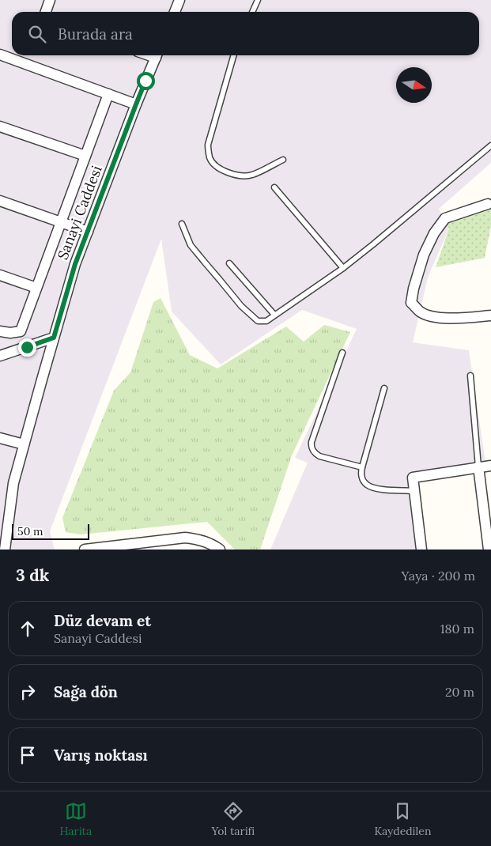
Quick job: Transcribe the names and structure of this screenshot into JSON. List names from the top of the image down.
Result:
{
  "streets": {
    "street": ["Sanayi Caddesi"]
  },
  "scale_bar": "50 m",
  "north": "right",
  "page": {
    "search": "Burada ara",
    "scale": "50 m",
    "heading": ["3 dk", "Yaya · 200 m"],
    "list": [
      ["Düz devam et", "Sanayi Caddesi", "180 m"],
      ["Sağa dön", "20 m"],
      "Varış noktası"
    ],
    "nav": ["Harita", "Yol tarifi", "Kaydedilen"]
  }
}
